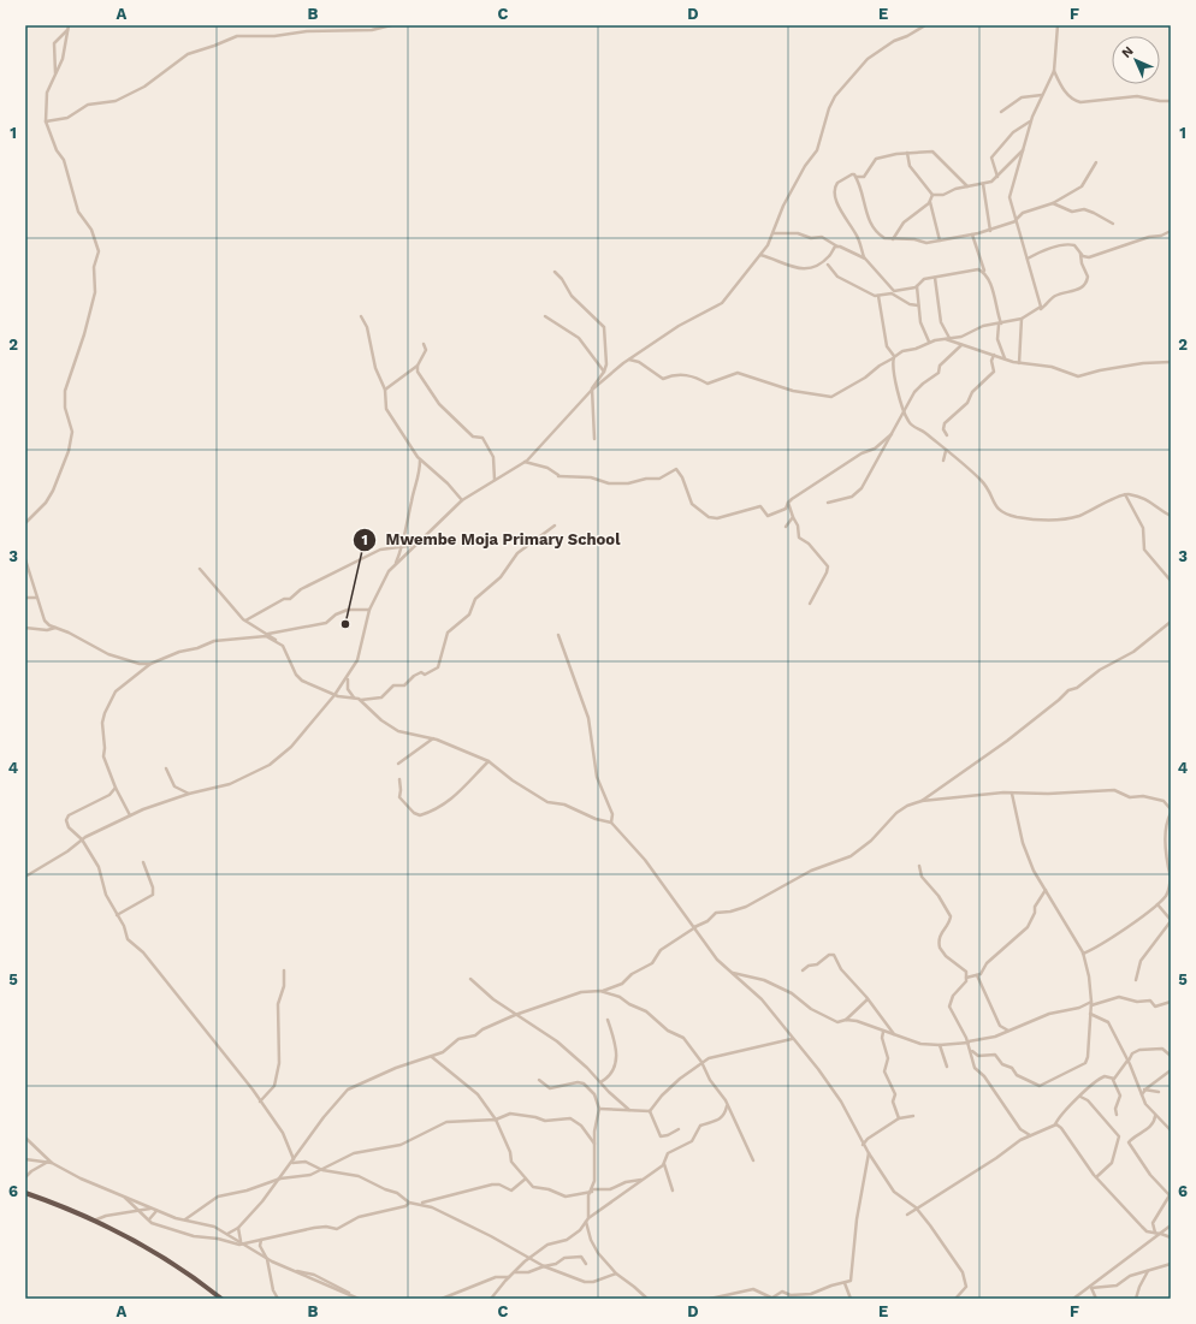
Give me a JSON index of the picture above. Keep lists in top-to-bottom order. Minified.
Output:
{"places":["Mwembe Moja Primary School"],"north":"top left","grid":{"columns":["A","B","C","D","E","F"],"rows":["1","2","3","4","5","6"]}}
